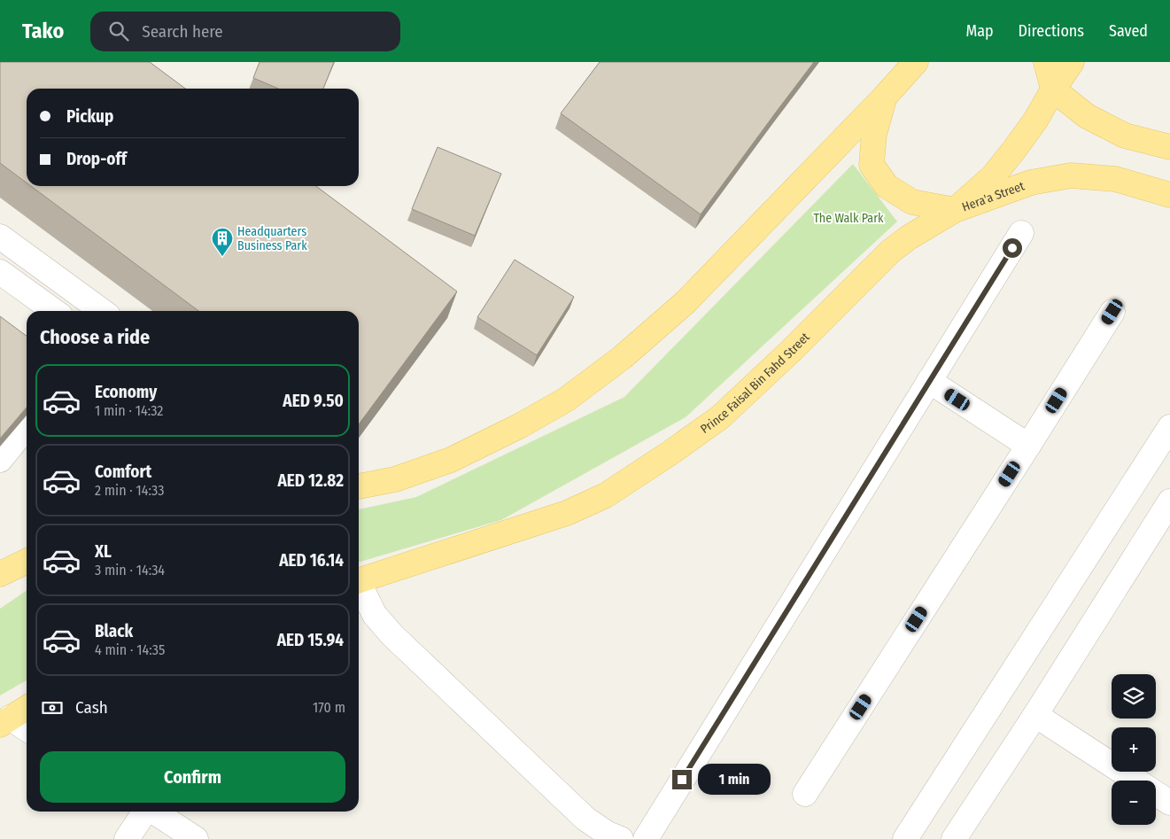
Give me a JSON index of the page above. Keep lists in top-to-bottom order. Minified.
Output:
{"streets":{"main road":["Hera'a Street","Prince Faisal Bin Fahd Street"]},"crossings":[["Hera'a Street","Prince Faisal Bin Fahd Street"]],"parks":["The Walk Park"],"places":{"building":["Headquarters Business Park"]},"page":{"header":"Tako","search":"Search here","nav":["Map","Directions","Saved"],"banner":["Pickup","Drop-off"],"heading":"Choose a ride","list":[{"name":"Economy","note":"1 min · 14:32","value":"AED 9.50"},{"name":"Comfort","note":"2 min · 14:33","value":"AED 12.82"},{"name":"XL","note":"3 min · 14:34","value":"AED 16.14"},{"name":"Black","note":"4 min · 14:35","value":"AED 15.94"}],"map_buttons":["+","−"],"pay":["Cash","170 m"],"buttons":"Confirm","bubble":"1 min"}}
